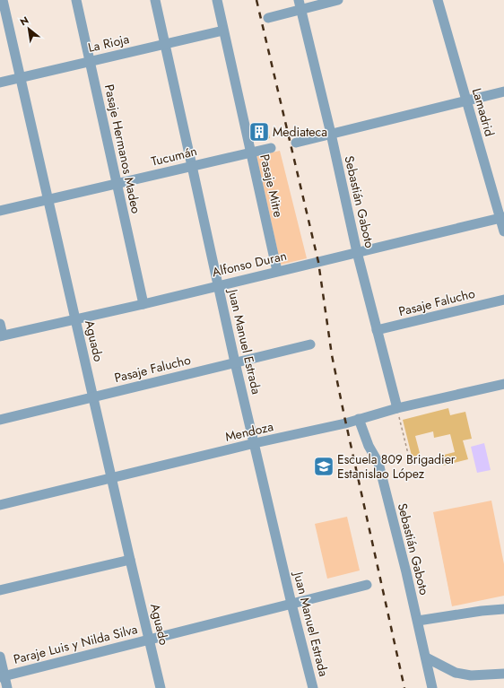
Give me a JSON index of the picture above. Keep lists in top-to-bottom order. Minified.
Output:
{"streets":{"street":["La Rioja","Lamadrid","Pasaje Hermanos Madeo","Tucumán","Pasaje Mitre","Sebastián Gaboto","Alfonso Duran","Pasaje Falucho","Aguado","Juan Manuel Estrada","Mendoza","Paraje Luis y Nilda Silva"]},"crossings":[["La Rioja","Pasaje Hermanos Madeo"],["La Rioja","Pasaje Mitre"],["La Rioja","Aguado"],["La Rioja","Juan Manuel Estrada"],["Lamadrid","Alfonso Duran"],["Pasaje Hermanos Madeo","Tucumán"],["Pasaje Hermanos Madeo","Alfonso Duran"],["Tucumán","Pasaje Mitre"],["Tucumán","Aguado"],["Tucumán","Juan Manuel Estrada"],["Pasaje Mitre","Alfonso Duran"],["Sebastián Gaboto","Alfonso Duran"],["Sebastián Gaboto","Pasaje Falucho"],["Sebastián Gaboto","Mendoza"],["Alfonso Duran","Aguado"],["Alfonso Duran","Juan Manuel Estrada"],["Pasaje Falucho","Aguado"],["Pasaje Falucho","Juan Manuel Estrada"],["Aguado","Mendoza"],["Aguado","Paraje Luis y Nilda Silva"],["Juan Manuel Estrada","Mendoza"],["Juan Manuel Estrada","Paraje Luis y Nilda Silva"]],"places":{"building":["Mediateca"],"school or university":["Escuela 809 Brigadier Estanislao López"]},"north":"top left"}
